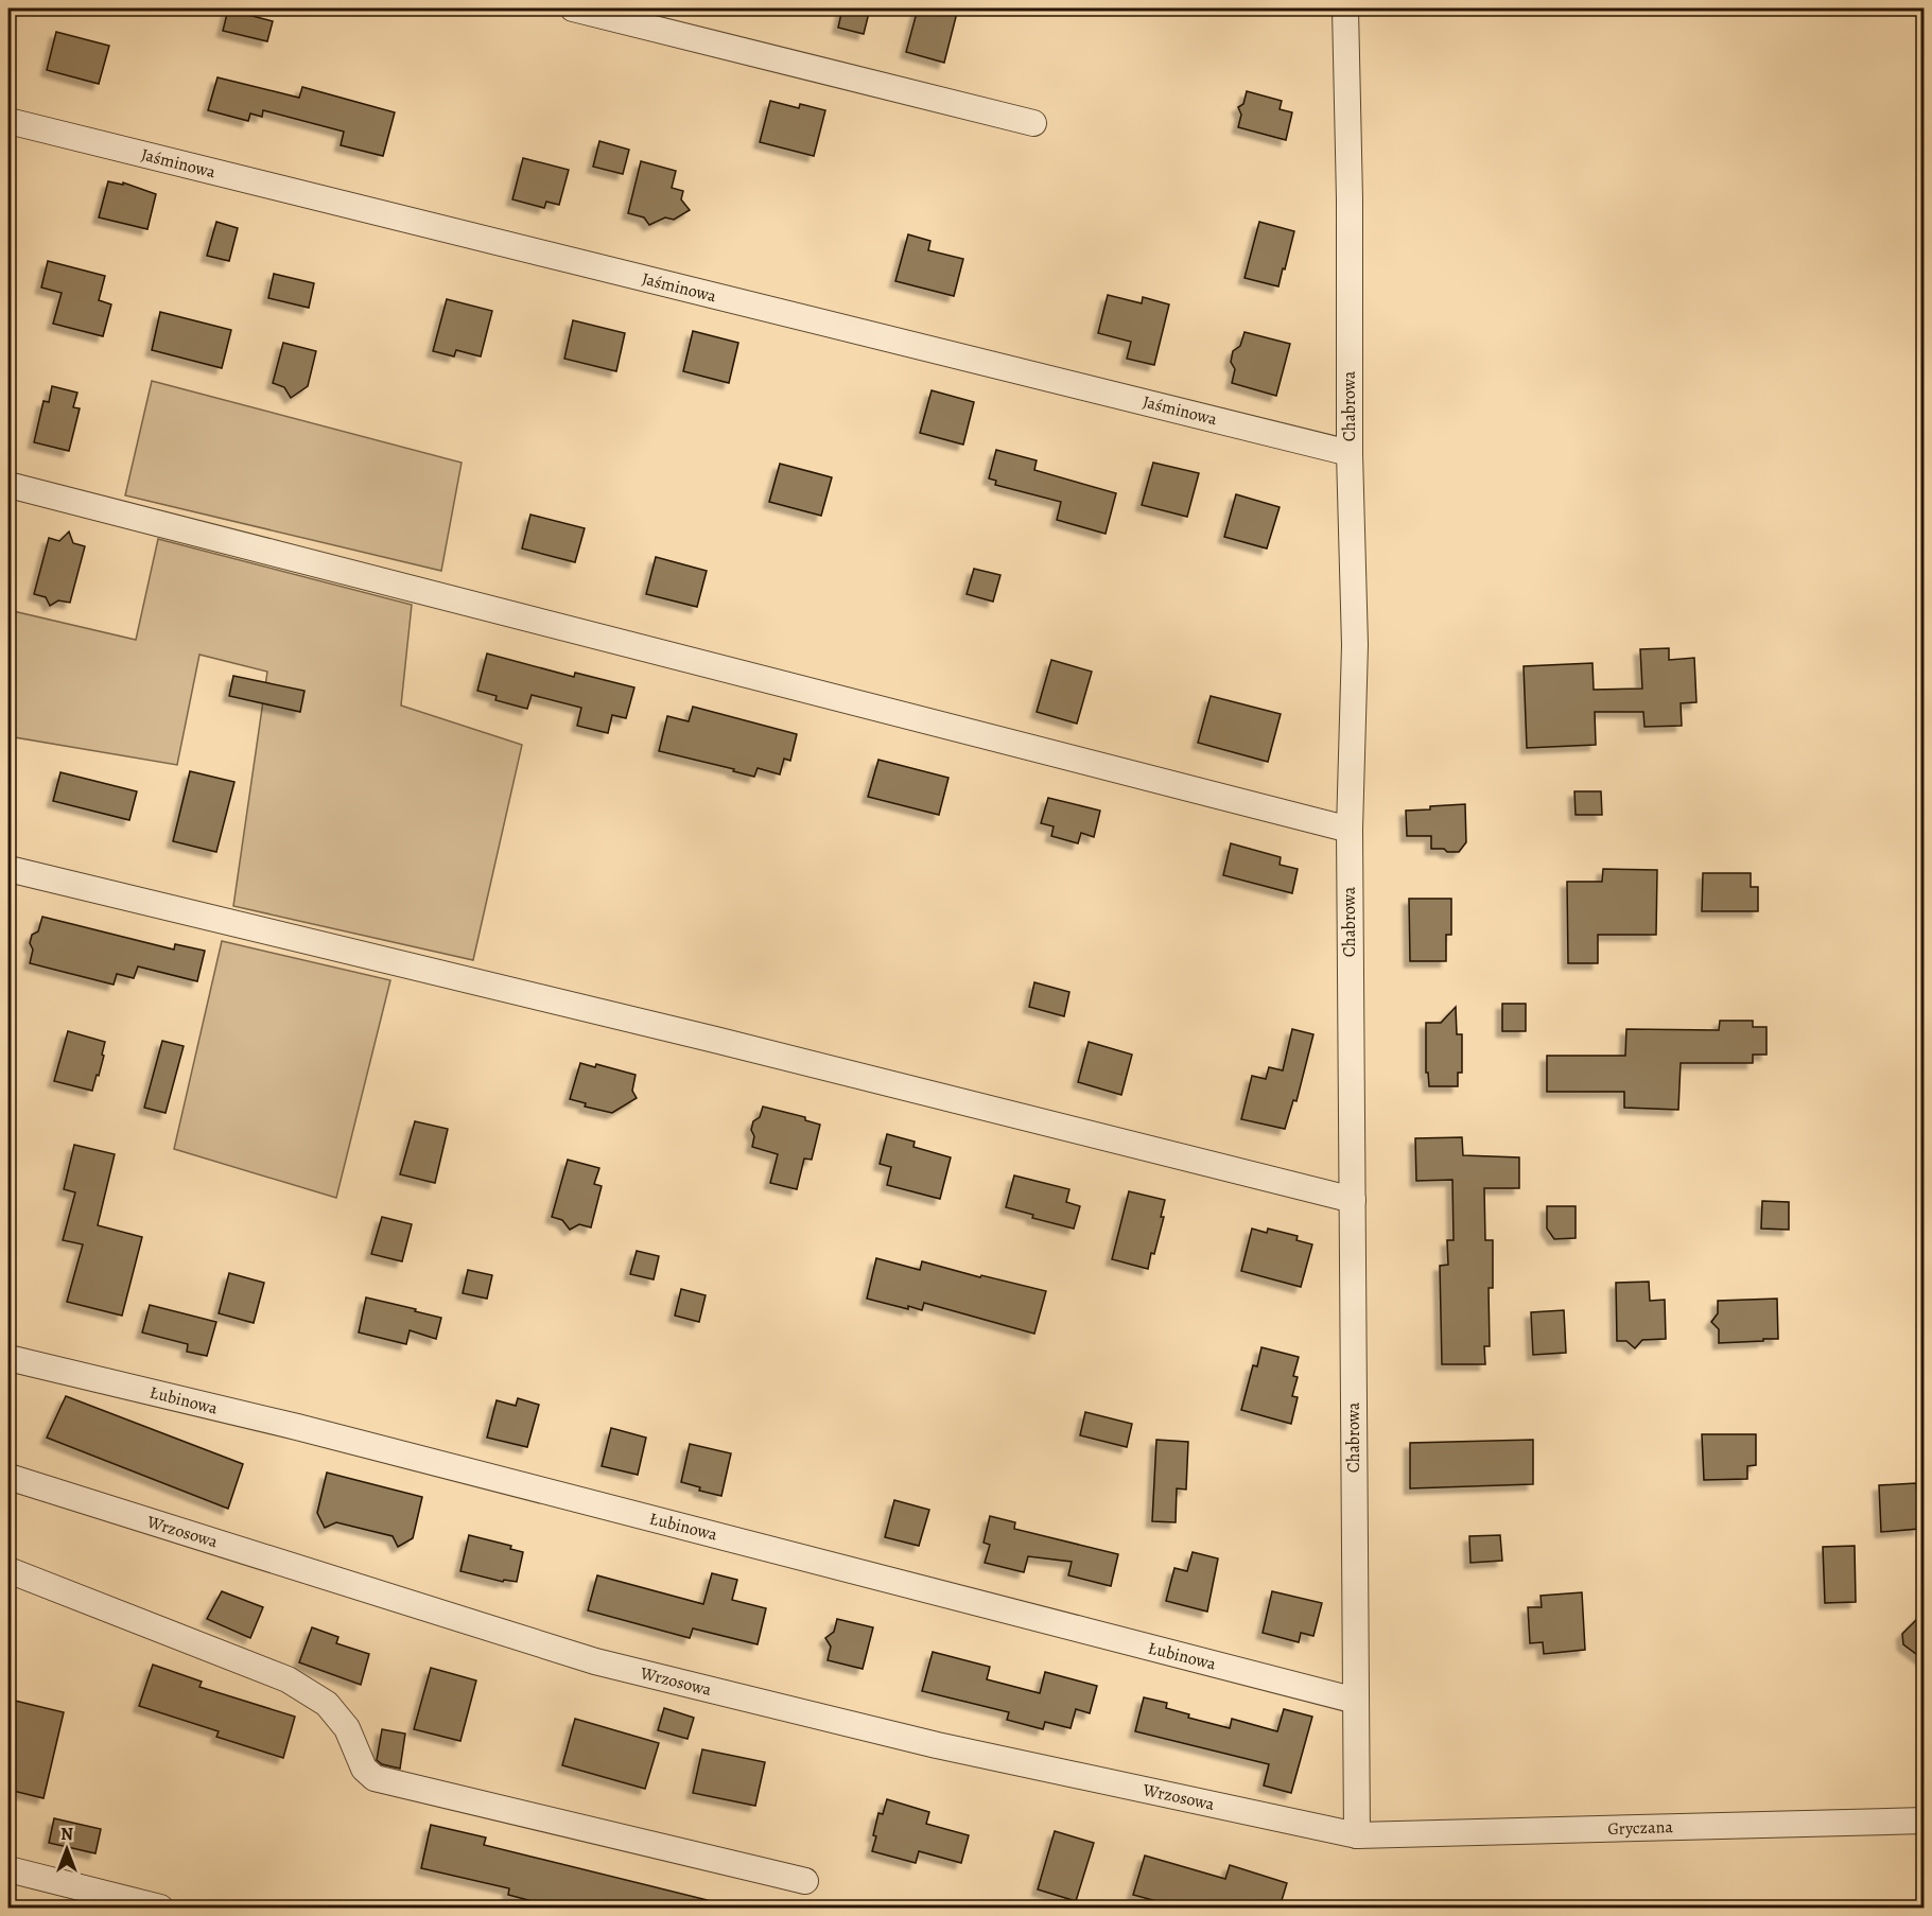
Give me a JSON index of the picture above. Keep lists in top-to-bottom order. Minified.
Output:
{"streets":{"street":["Jaśminowa","Chabrowa","Łubinowa","Wrzosowa","Gryczana"]},"crossings":[["Jaśminowa","Chabrowa"],["Chabrowa","Łubinowa"],["Chabrowa","Wrzosowa"],["Chabrowa","Gryczana"],["Wrzosowa","Gryczana"]],"north":"top"}
